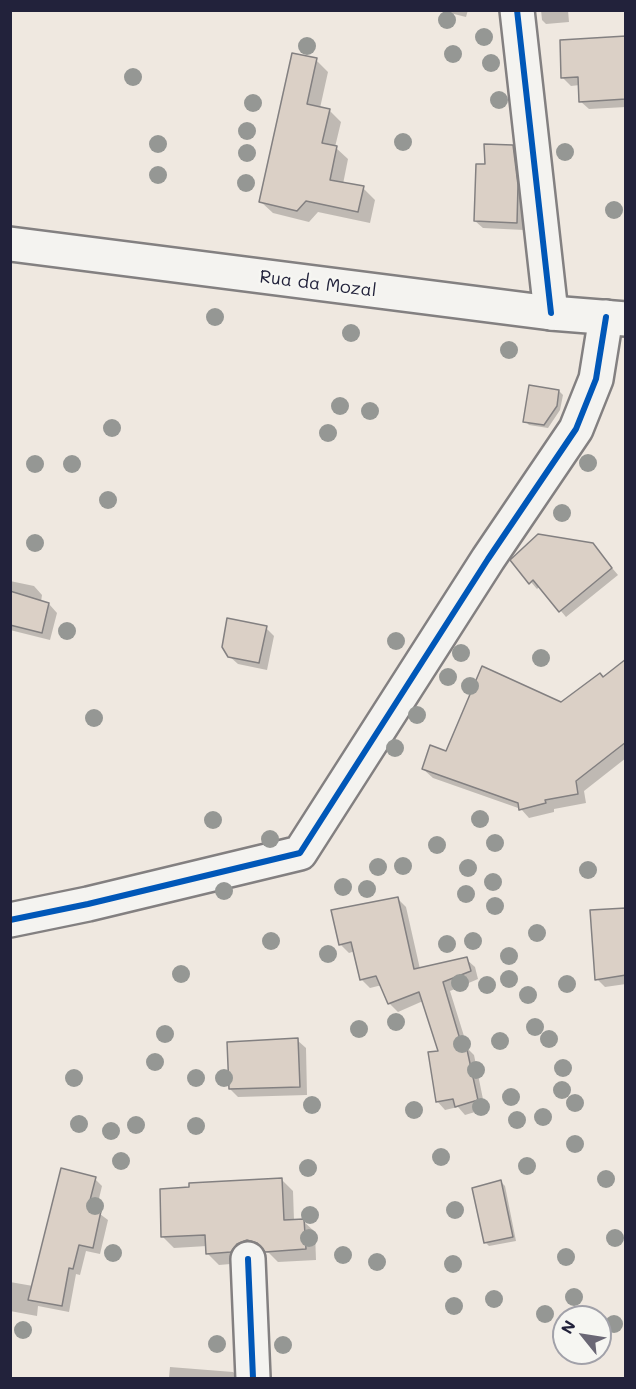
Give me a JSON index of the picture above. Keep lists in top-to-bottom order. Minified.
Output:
{"streets":{"street":["Rua da Mozal"]},"north":"top left"}
